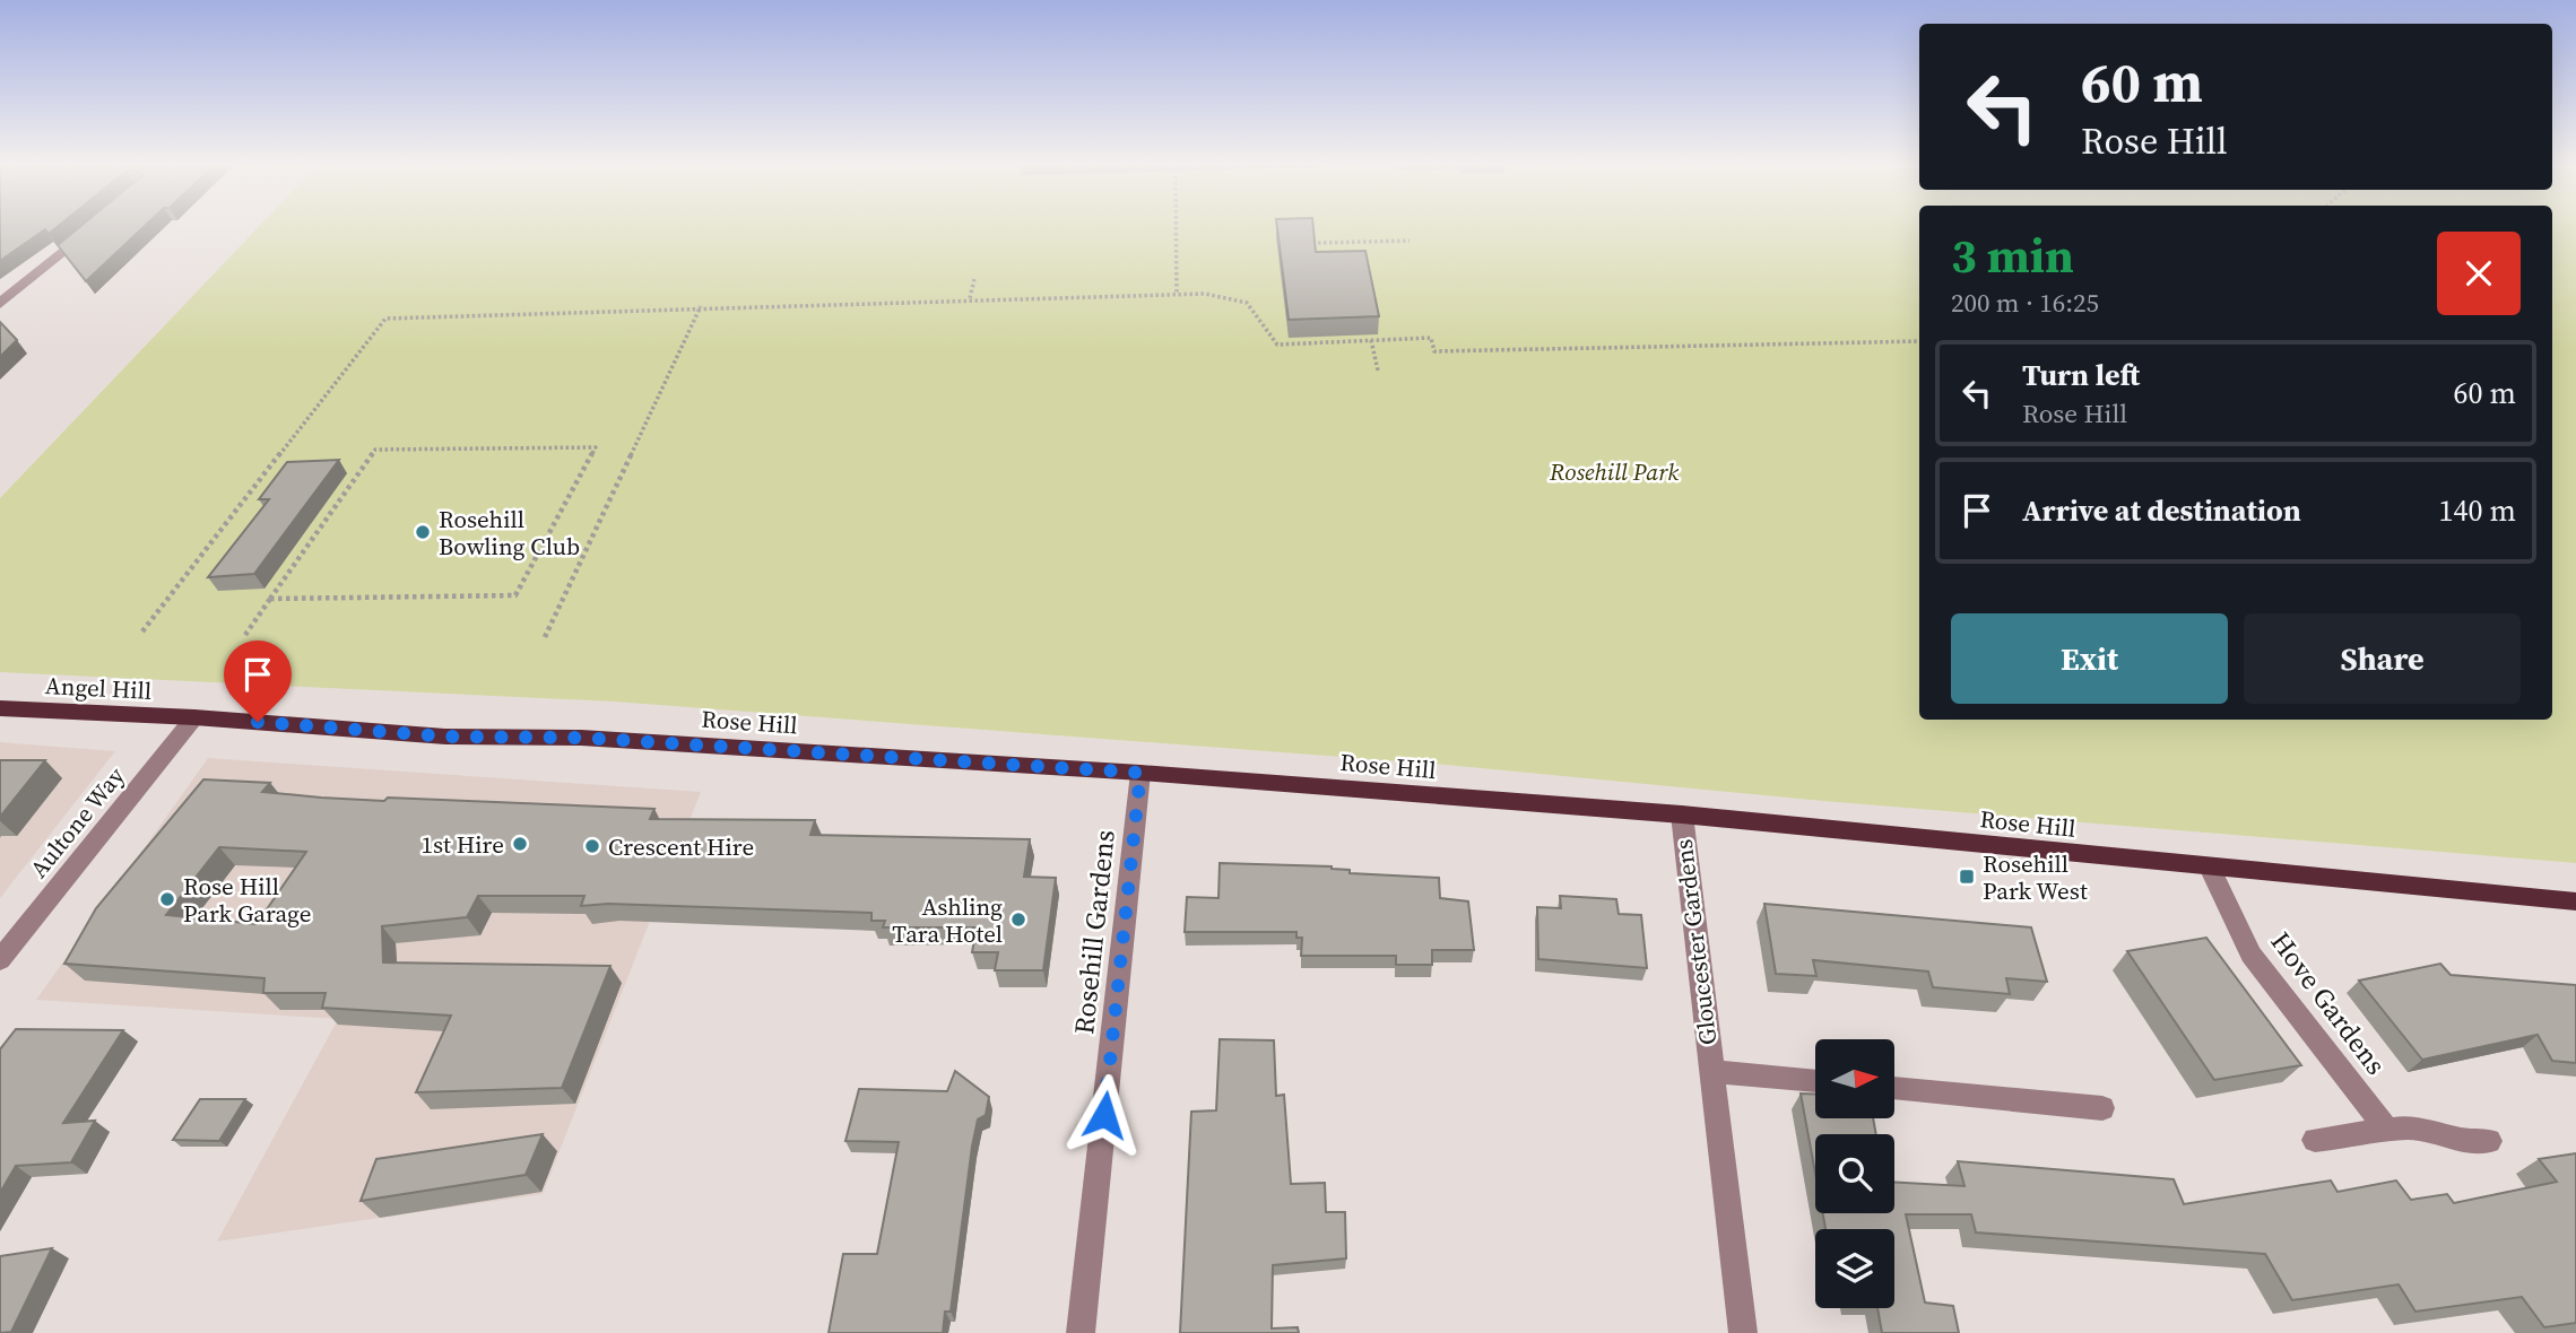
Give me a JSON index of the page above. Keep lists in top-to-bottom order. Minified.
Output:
{"streets":{"main road":["Angel Hill","Rose Hill"],"street":["Aultone Way","Rosehill Gardens","Gloucester Gardens","Hove Gardens"]},"crossings":[["Angel Hill","Rose Hill"],["Angel Hill","Aultone Way"],["Rose Hill","Aultone Way"],["Rose Hill","Rosehill Gardens"],["Rose Hill","Gloucester Gardens"],["Rose Hill","Hove Gardens"]],"parks":["Rosehill Park"],"places":{"other":["Rosehill Bowling Club","1st Hire","Crescent Hire","Rose Hill Park Garage","Ashling Tara Hotel"],"transit":["Rosehill Park West"]},"north":"right","page":{"turn":["60 m","Rose Hill"],"heading":["3 min","200 m · 16:25"],"list":[{"name":"Turn left","note":"Rose Hill","value":"60 m"},{"name":"Arrive at destination","value":"140 m"}],"buttons":["Exit","Share"]}}
